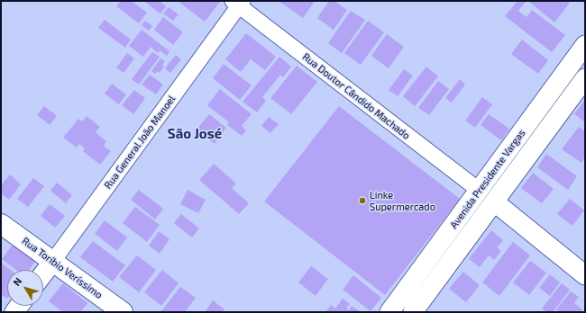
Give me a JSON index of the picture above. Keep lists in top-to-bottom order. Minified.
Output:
{"streets":{"main road":["Rua Toríbio Veríssimo"],"street":["Rua Doutor Cândido Machado","Rua General João Manoel","Avenida Presidente Vargas"]},"crossings":[["Rua Doutor Cândido Machado","Rua General João Manoel"],["Rua Doutor Cândido Machado","Avenida Presidente Vargas"],["Rua General João Manoel","Rua Toríbio Veríssimo"]],"districts":["São José"],"places":["Linke Supermercado"],"north":"top left"}
